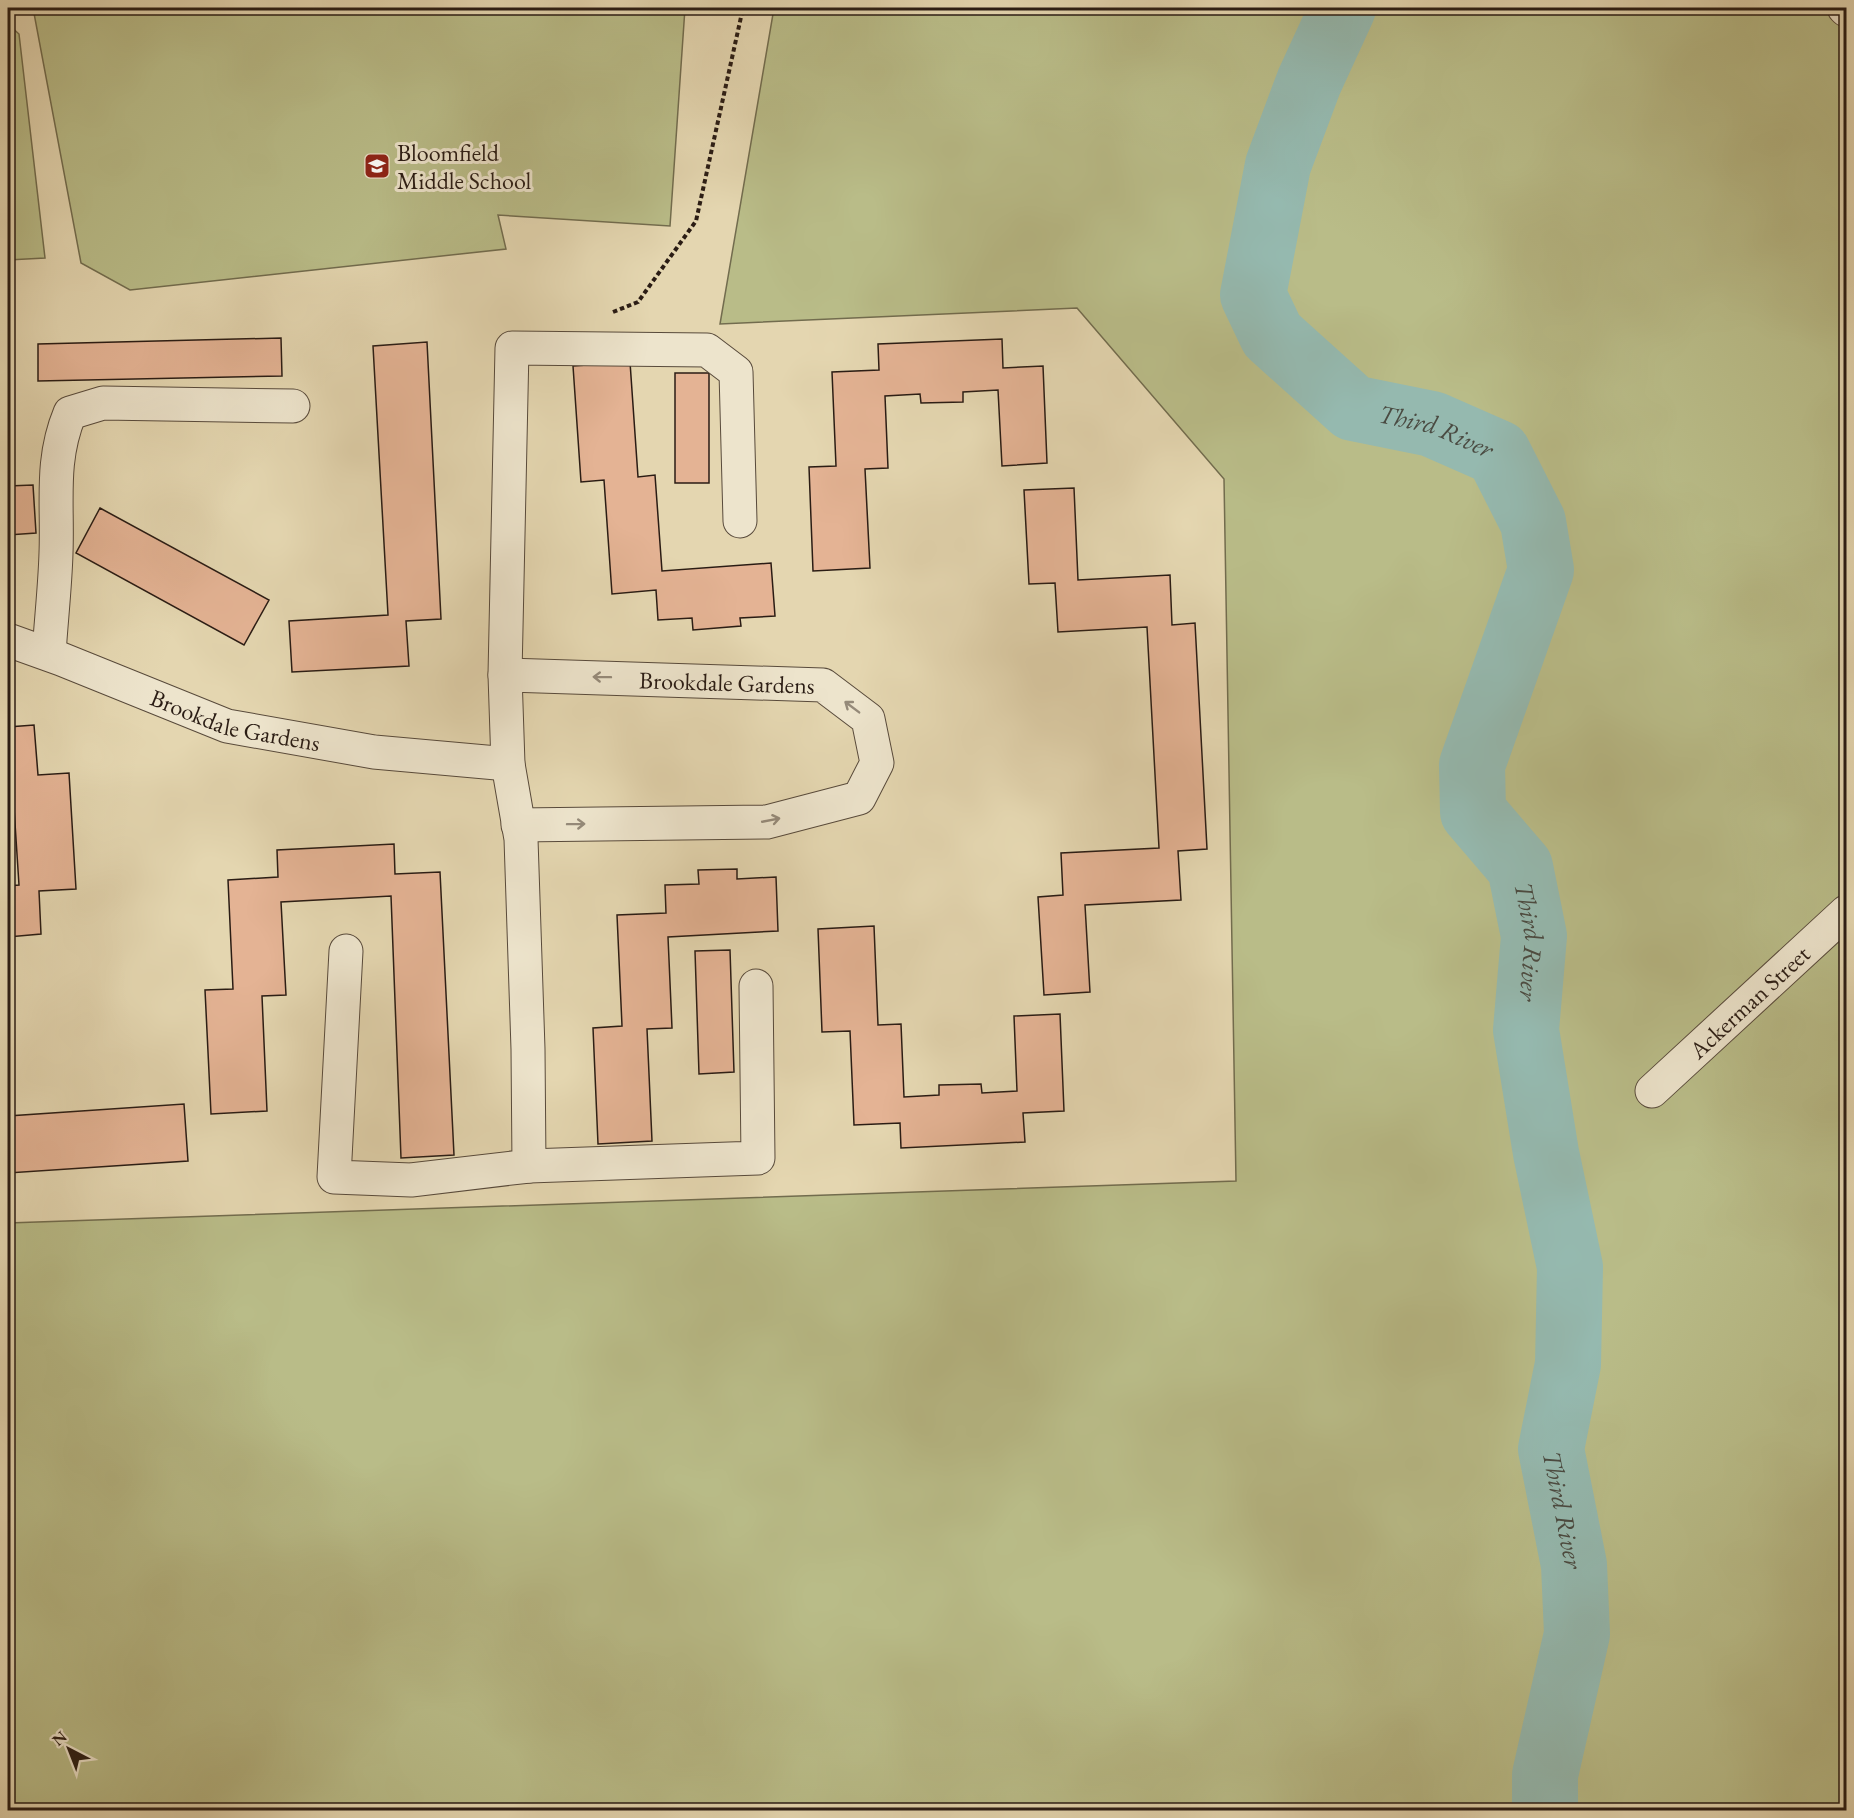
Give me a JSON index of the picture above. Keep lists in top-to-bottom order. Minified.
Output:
{"streets":{"street":["Brookdale Gardens","Ackerman Street"]},"water":["Third River"],"places":{"school or university":["Bloomfield Middle School"]},"north":"top left"}
